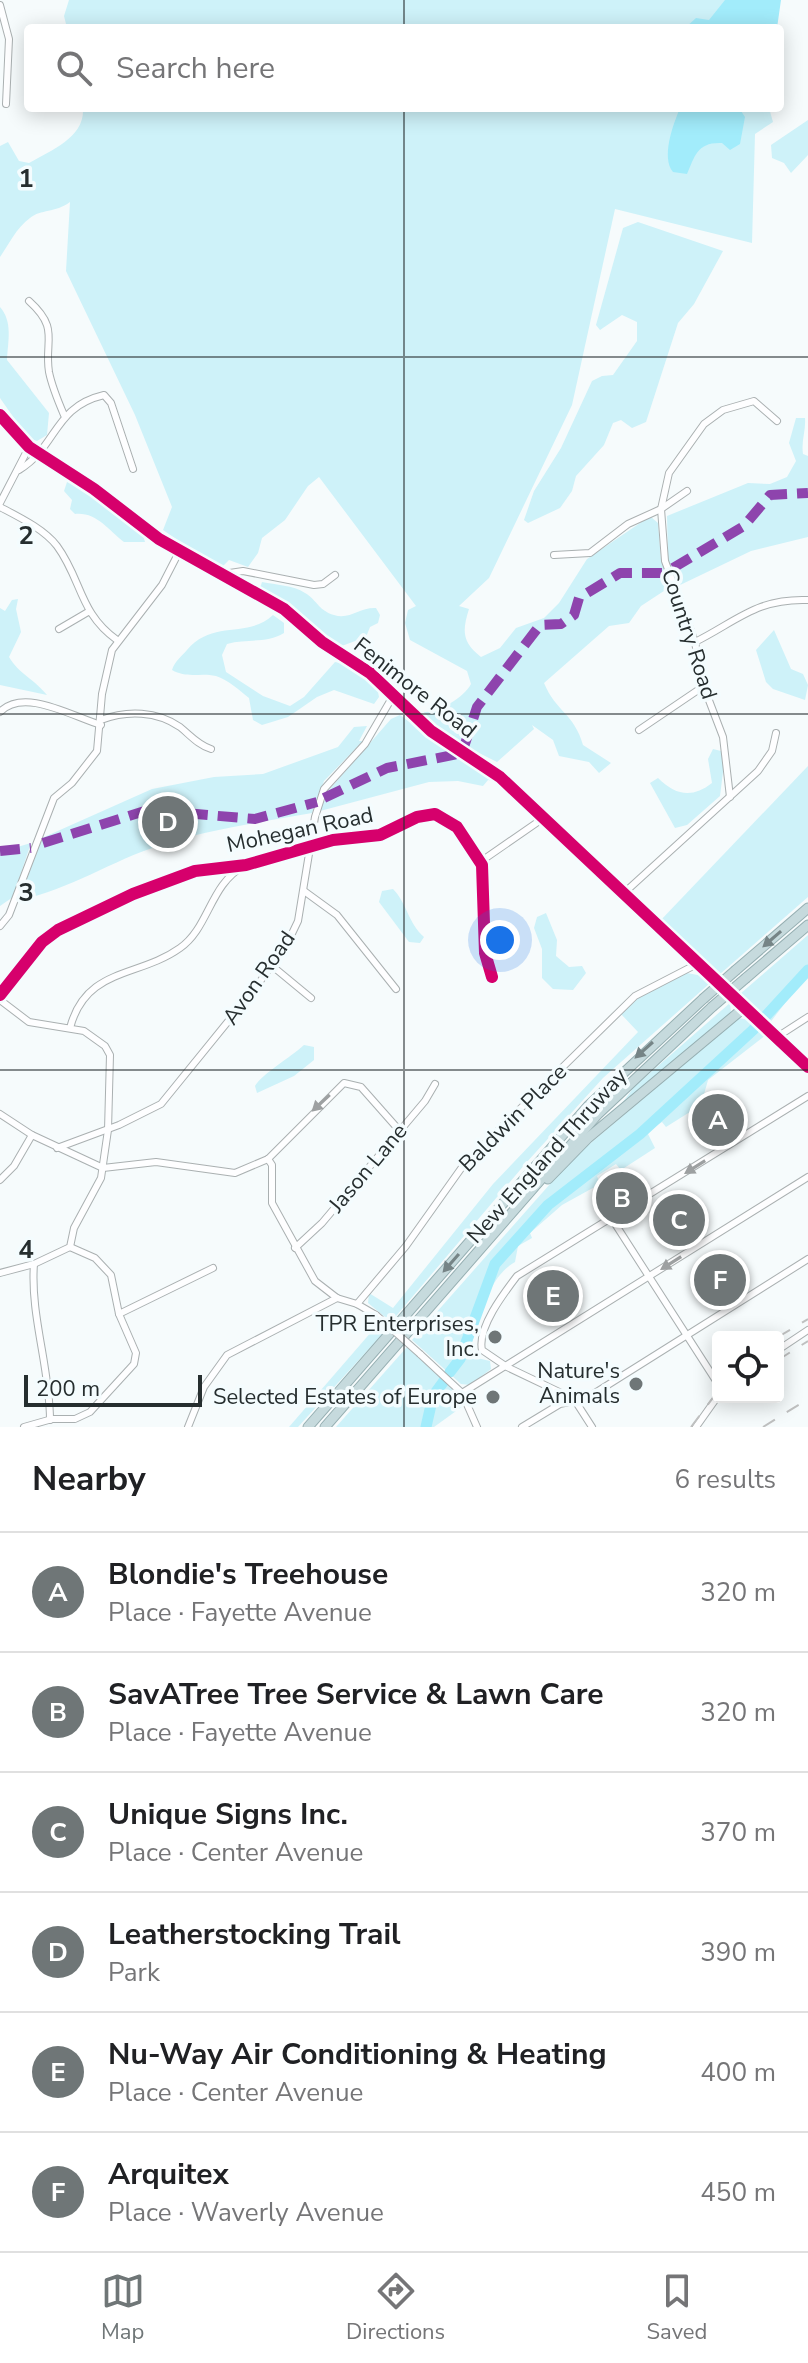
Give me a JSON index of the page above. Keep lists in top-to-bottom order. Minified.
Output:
{"streets":{"highway":["New England Thruway"],"street":["Country Road","Fenimore Road","Mohegan Road","Avon Road","Baldwin Place","Jason Lane"]},"crossings":[["Fenimore Road","Avon Road"],["Fenimore Road","Baldwin Place"],["Mohegan Road","Avon Road"]],"places":["TPR Enterprises, Inc.","Nature's Animals","Selected Estates of Europe"],"scale_bar":"200 m","page":{"search":"Search here","pins":["D","A","B","C","F","E"],"scale":"200 m","heading":["Nearby","6 results"],"list":[{"mark":"A","name":"Blondie's Treehouse","note":"Place · Fayette Avenue","value":"320 m"},{"mark":"B","name":"SavATree Tree Service & Lawn Care","note":"Place · Fayette Avenue","value":"320 m"},{"mark":"C","name":"Unique Signs Inc.","note":"Place · Center Avenue","value":"370 m"},{"mark":"D","name":"Leatherstocking Trail","note":"Park","value":"390 m"},{"mark":"E","name":"Nu-Way Air Conditioning & Heating","note":"Place · Center Avenue","value":"400 m"},{"mark":"F","name":"Arquitex","note":"Place · Waverly Avenue","value":"450 m"}],"nav":["Map","Directions","Saved"]},"grid":{"rows":["1","2","3","4"]}}
